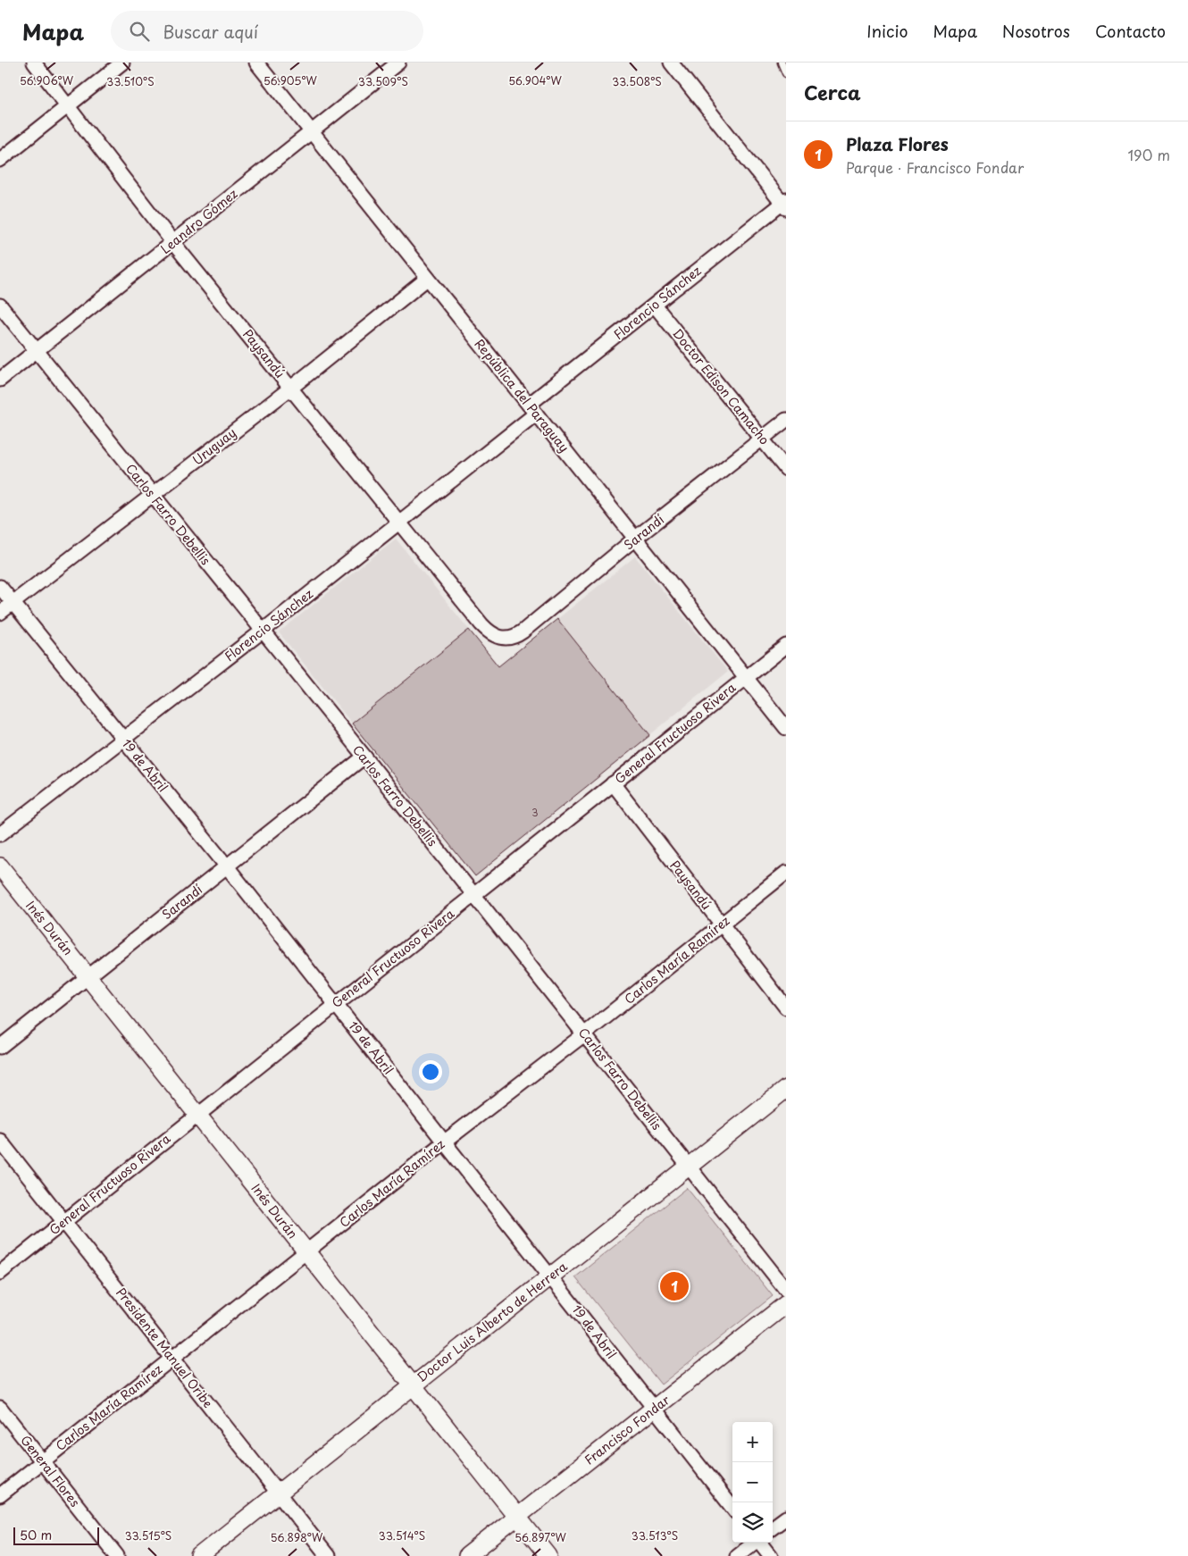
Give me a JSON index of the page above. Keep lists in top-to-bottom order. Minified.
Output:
{"streets":{"street":["Leandro Gómez","Florencio Sánchez","Paysandú","Doctor Edison Camacho","República del Paraguay","Uruguay","Carlos Farro Debellis","Sarandí","General Fructuoso Rivera","19 de Abril","Inés Durán","Carlos María Ramírez","Doctor Luis Alberto de Herrera","Presidente Manuel Oribe","Francisco Fondar","General Flores"]},"crossings":[["Leandro Gómez","Paysandú"],["Leandro Gómez","República del Paraguay"],["Leandro Gómez","Carlos Farro Debellis"],["Florencio Sánchez","Paysandú"],["Florencio Sánchez","Doctor Edison Camacho"],["Florencio Sánchez","República del Paraguay"],["Florencio Sánchez","Carlos Farro Debellis"],["Florencio Sánchez","19 de Abril"],["Paysandú","Uruguay"],["Paysandú","Sarandí"],["Paysandú","General Fructuoso Rivera"],["Paysandú","Carlos María Ramírez"],["Doctor Edison Camacho","Sarandí"],["República del Paraguay","Uruguay"],["República del Paraguay","Sarandí"],["República del Paraguay","General Fructuoso Rivera"],["Uruguay","Carlos Farro Debellis"],["Uruguay","19 de Abril"],["Carlos Farro Debellis","Sarandí"],["Carlos Farro Debellis","General Fructuoso Rivera"],["Carlos Farro Debellis","Carlos María Ramírez"],["Carlos Farro Debellis","Doctor Luis Alberto de Herrera"],["Sarandí","19 de Abril"],["Sarandí","Inés Durán"],["General Fructuoso Rivera","19 de Abril"],["General Fructuoso Rivera","Inés Durán"],["General Fructuoso Rivera","Presidente Manuel Oribe"],["19 de Abril","Carlos María Ramírez"],["19 de Abril","Doctor Luis Alberto de Herrera"],["19 de Abril","Francisco Fondar"],["Inés Durán","Carlos María Ramírez"],["Inés Durán","Doctor Luis Alberto de Herrera"],["Inés Durán","Francisco Fondar"],["Carlos María Ramírez","Presidente Manuel Oribe"],["Carlos María Ramírez","General Flores"],["Doctor Luis Alberto de Herrera","Presidente Manuel Oribe"]],"house_numbers":["3"],"scale_bar":"50 m","page":{"header":"Mapa","search":"Buscar aquí","nav":["Inicio","Mapa","Nosotros","Contacto"],"heading":"Cerca","list":[{"mark":"1","name":"Plaza Flores","note":"Parque · Francisco Fondar","value":"190 m"}],"pins":"1","map_buttons":["+","−"],"scale":"50 m"},"coordinates":["56.906°W","56.905°W","56.904°W","33.509°S","33.508°S","33.510°S","33.515°S","33.514°S","33.513°S","56.898°W","56.897°W"]}
